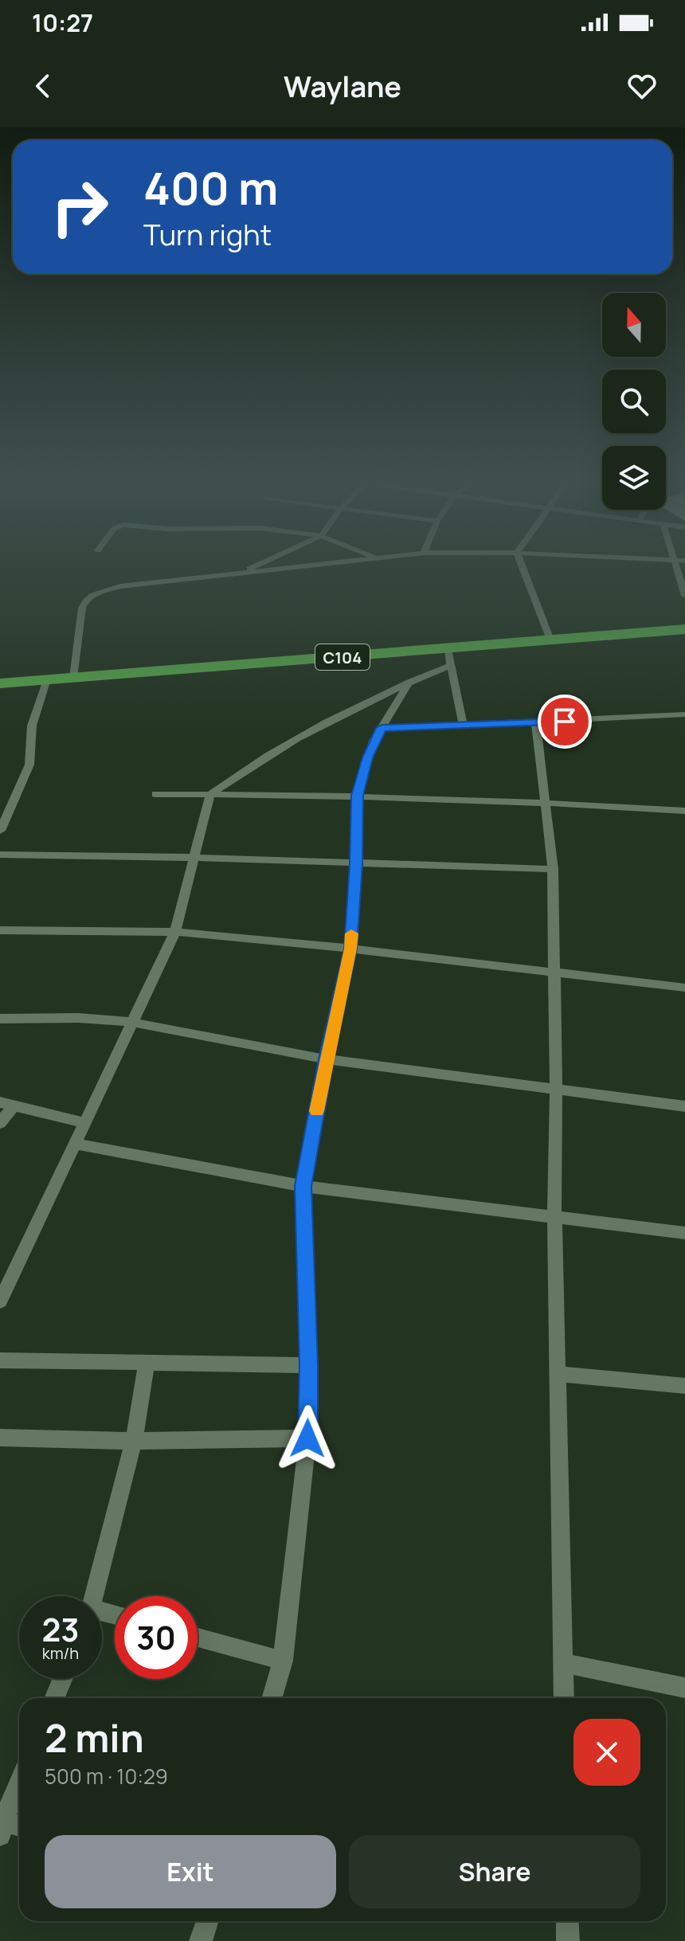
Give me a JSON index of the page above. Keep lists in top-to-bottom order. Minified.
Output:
{"streets":{"highway":["C104"]},"north":"top","page":{"status":"10:27","header":"Waylane","turn":["400 m","Turn right"],"speed":"23 km/h","limit":"30","heading":["2 min","500 m · 10:29"],"buttons":["Exit","Share"]}}
